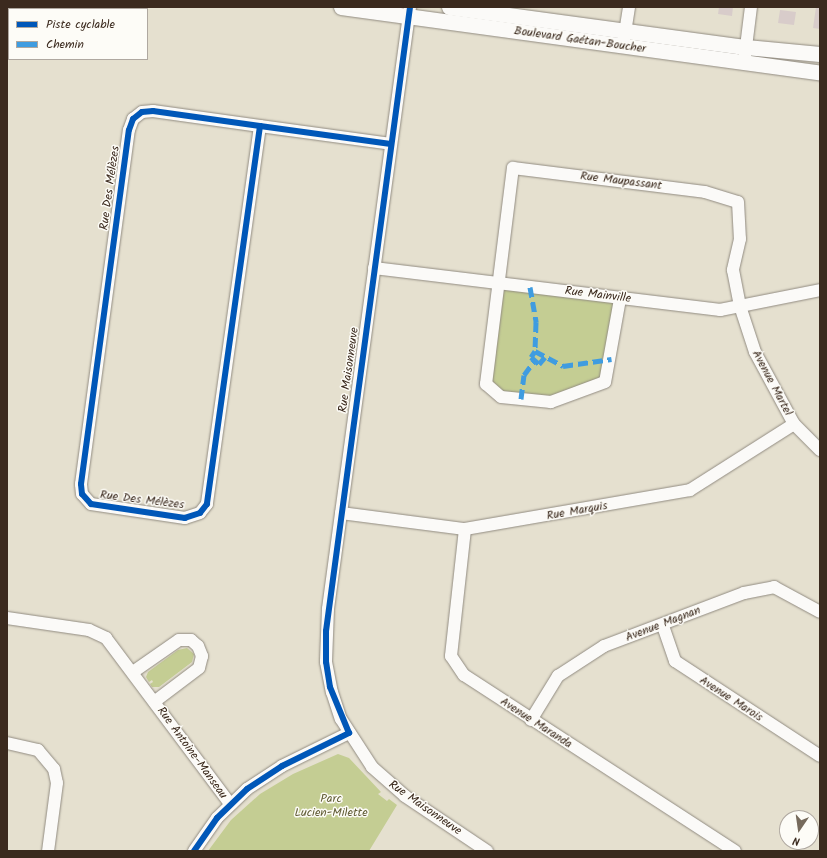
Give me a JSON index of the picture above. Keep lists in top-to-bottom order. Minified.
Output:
{"streets":{"street":["Boulevard Gaétan-Boucher","Rue Maupassant","Rue Des Mélèzes","Rue Mainville","Rue Maisonneuve","Avenue Martel","Rue Marquis","Avenue Magnan","Avenue Marois","Avenue Maranda","Rue Antoine-Manseau"]},"crossings":[["Boulevard Gaétan-Boucher","Rue Maisonneuve"],["Rue Maupassant","Rue Mainville"],["Rue Maupassant","Avenue Martel"],["Rue Des Mélèzes","Rue Maisonneuve"],["Rue Mainville","Rue Maisonneuve"],["Rue Mainville","Avenue Martel"],["Rue Maisonneuve","Rue Marquis"],["Avenue Martel","Rue Marquis"],["Rue Marquis","Avenue Maranda"],["Avenue Magnan","Avenue Marois"],["Avenue Magnan","Avenue Maranda"]],"parks":["Parc Lucien-Milette"],"legend":["Piste cyclable","Chemin"],"north":"bottom"}
